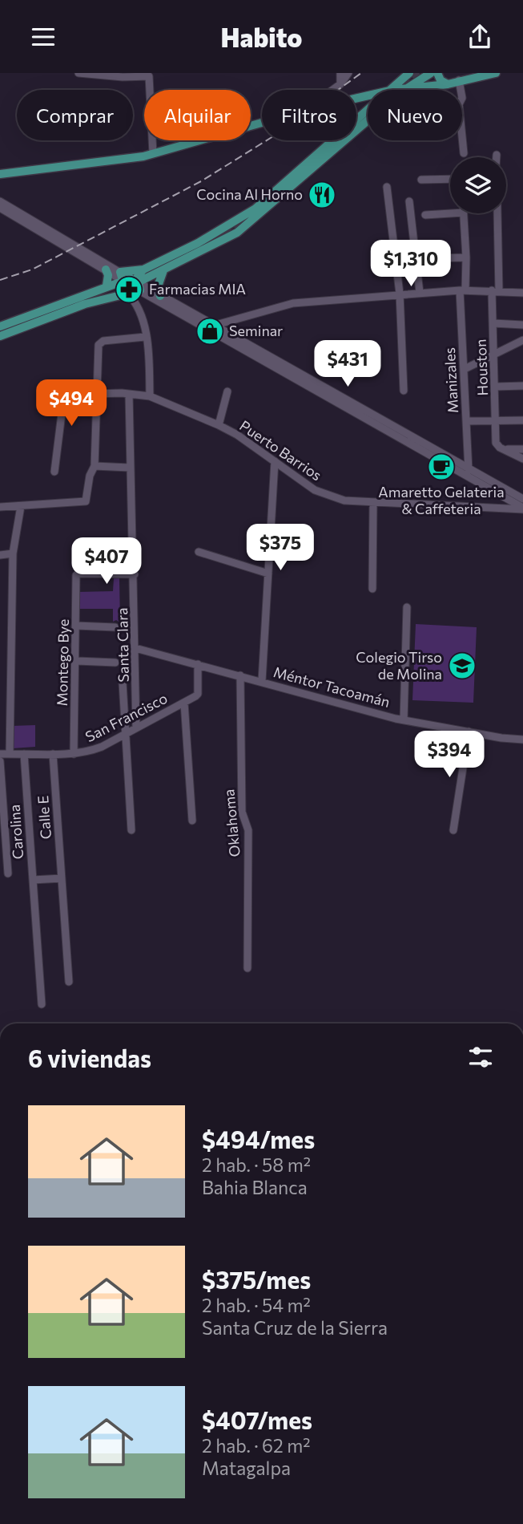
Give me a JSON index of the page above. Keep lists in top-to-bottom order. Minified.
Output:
{"streets":{"street":["Houston","Manizales","Puerto Barrios","Santa Clara","Montego Bye","Méntor Tacoamán","San Francisco","Calle E","Oklahoma","Carolina"]},"crossings":[["Puerto Barrios","Santa Clara"],["Santa Clara","Montego Bye"],["Santa Clara","Méntor Tacoamán"],["Santa Clara","San Francisco"],["Montego Bye","San Francisco"],["Méntor Tacoamán","San Francisco"],["Méntor Tacoamán","Oklahoma"],["San Francisco","Calle E"],["San Francisco","Carolina"]],"places":{"restaurant":["Cocina Al Horno"],"pharmacy":["Farmacias MIA"],"shop":["Seminar"],"cafe":["Amaretto Gelateria & Caffeteria"],"school or university":["Colegio Tirso de Molina"]},"page":{"header":"Habito","chip":["Comprar","Alquilar","Filtros","Nuevo"],"price":["$1,310","$431","$494","$375","$407","$394"],"heading":"6 viviendas","list":[{"name":"$494/mes","note":"2 hab. · 58 m² · Bahia Blanca"},{"name":"$375/mes","note":"2 hab. · 54 m² · Santa Cruz de la Sierra"},{"name":"$407/mes","note":"2 hab. · 62 m² · Matagalpa"}]}}
